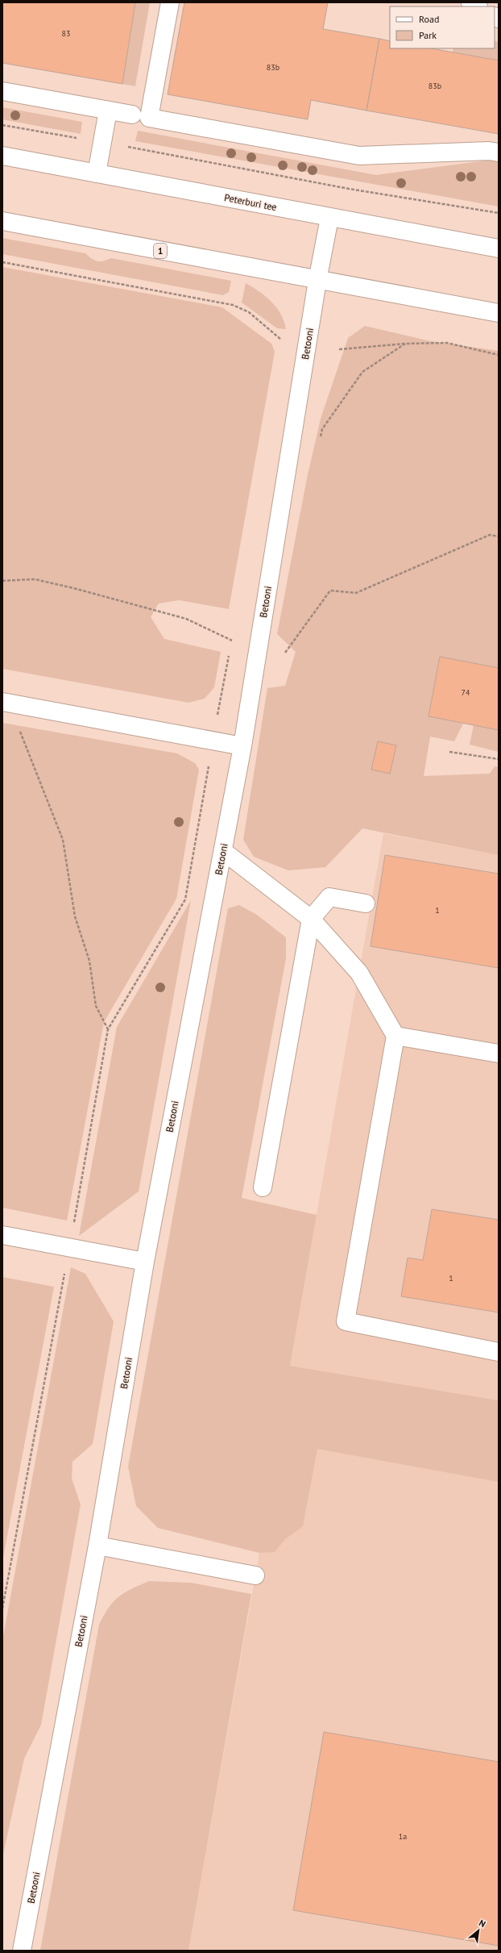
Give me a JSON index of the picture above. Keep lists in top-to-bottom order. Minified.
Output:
{"streets":{"main road":["Peterburi tee","1","Betooni"]},"crossings":[["Peterburi tee","Betooni"],["1","Betooni"]],"house_numbers":["83","83b","83b","74","1","1","1a"],"legend":["Road","Park"],"north":"top right"}
